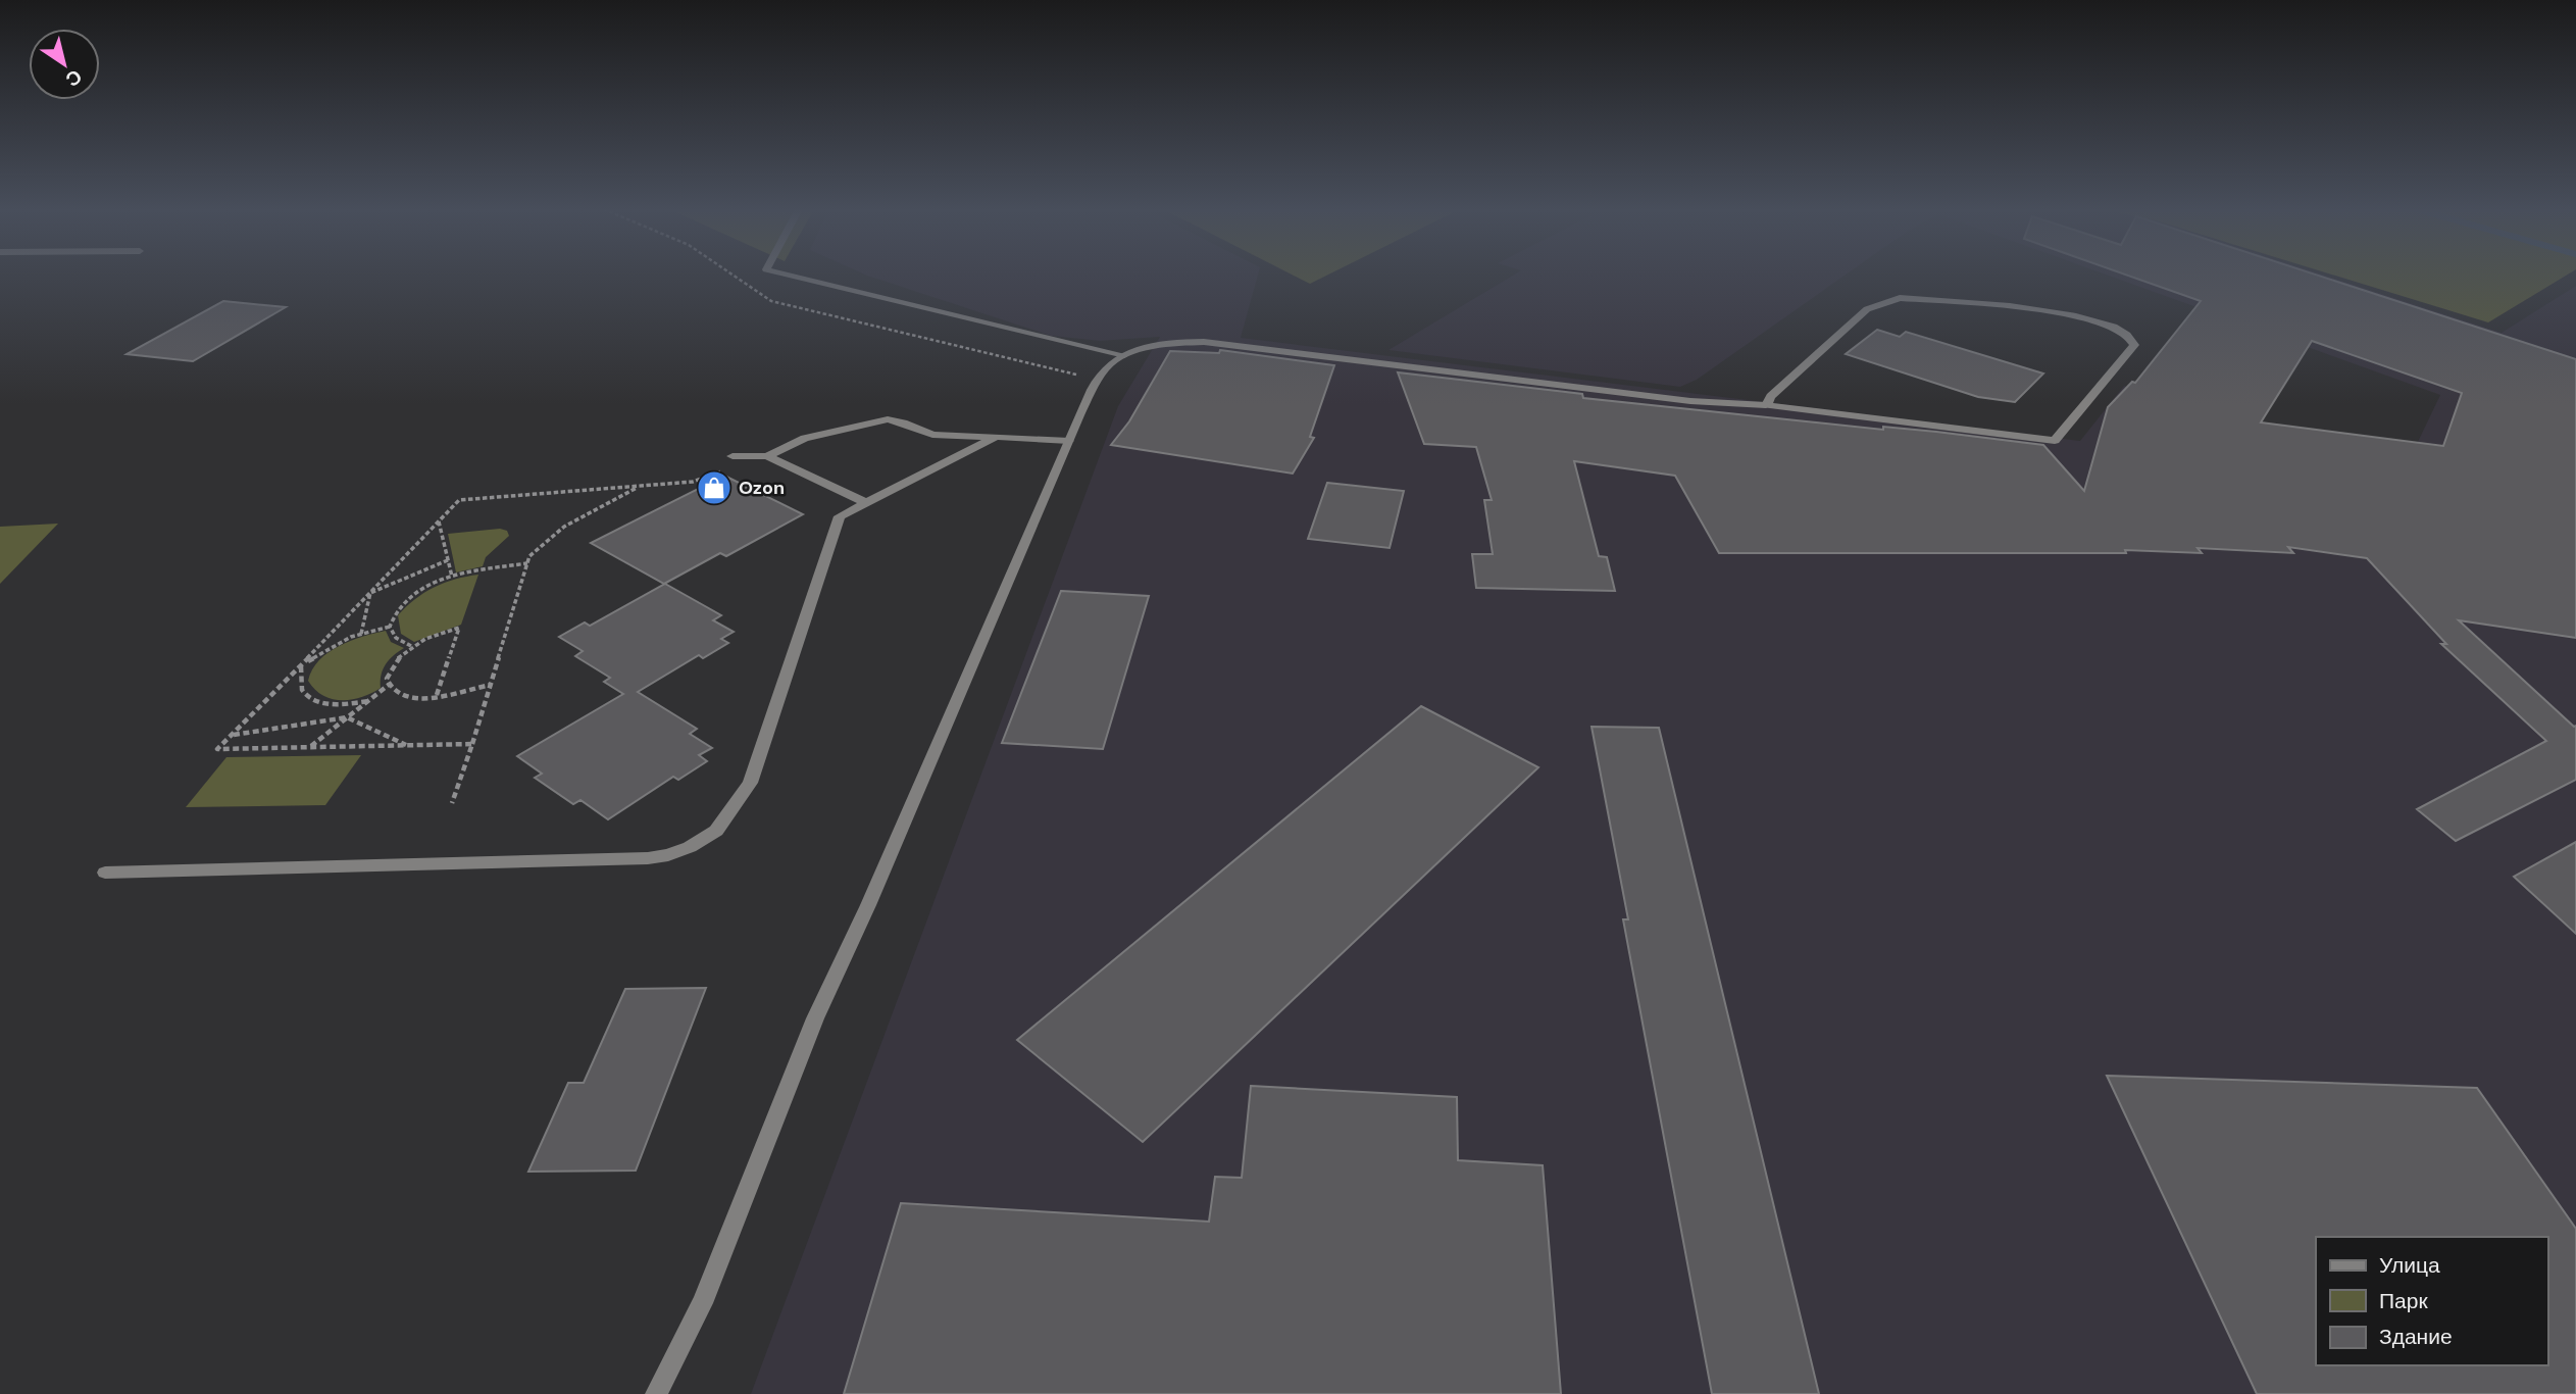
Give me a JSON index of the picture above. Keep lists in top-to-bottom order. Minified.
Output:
{"places":{"shop":["Ozon"]},"legend":["Улица","Парк","Здание"],"north":"bottom right"}
